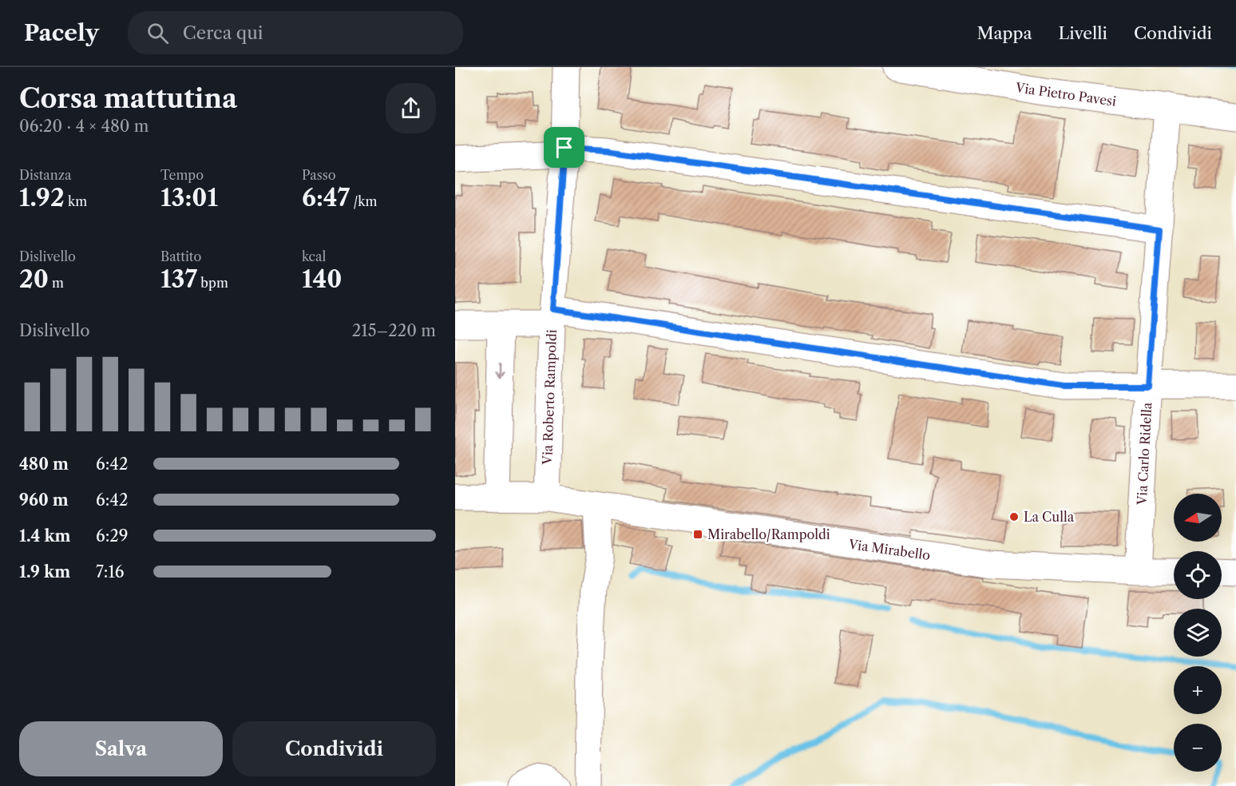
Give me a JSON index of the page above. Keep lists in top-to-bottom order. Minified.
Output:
{"streets":{"street":["Via Pietro Pavesi","Via Roberto Rampoldi","Via Carlo Ridella","Via Mirabello"]},"crossings":[["Via Pietro Pavesi","Via Carlo Ridella"],["Via Roberto Rampoldi","Via Mirabello"],["Via Carlo Ridella","Via Mirabello"]],"places":{"other":["La Culla"],"transit":["Mirabello/Rampoldi"]},"north":"left","page":{"header":"Pacely","search":"Cerca qui","nav":["Mappa","Livelli","Condividi"],"heading":["Corsa mattutina","06:20 · 4 × 480 m"],"stats":[["Distanza","1.92 km"],["Tempo","13:01"],["Passo","6:47 /km"],["Dislivello","20 m"],["Battito","137 bpm"],["kcal","140"]],"chart":["Dislivello","215–220 m"],"list":[{"name":"480 m","note":"6:42"},{"name":"960 m","note":"6:42"},{"name":"1.4 km","note":"6:29"},{"name":"1.9 km","note":"7:16"}],"map_buttons":["+","−"],"buttons":["Salva","Condividi"]}}
